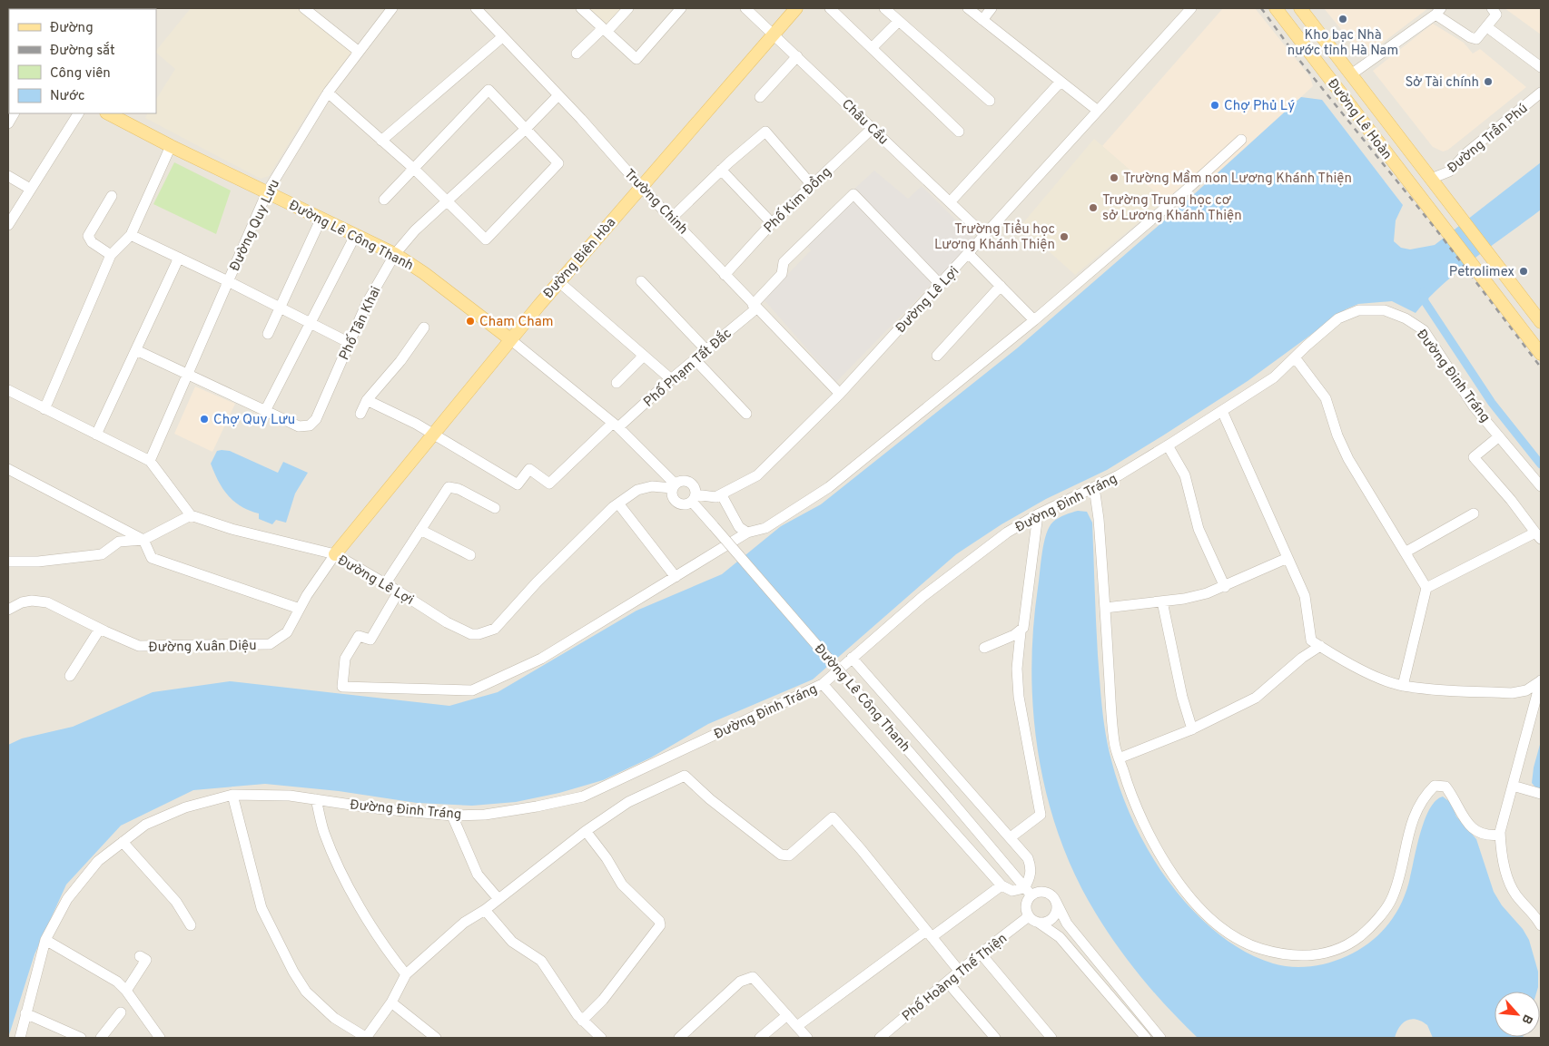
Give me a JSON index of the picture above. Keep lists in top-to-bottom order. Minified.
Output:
{"streets":{"main road":["Đường Lê Hoàn","Đường Lê Công Thanh","Đường Biên Hòa"],"street":["Châu Cầu","Đường Trần Phú","Phố Kim Đồng","Trường Chinh","Đường Quy Lưu","Đường Lê Lợi","Phố Tân Khai","Phố Phạm Tất Đắc","Đường Đinh Tráng","Đường Xuân Diệu","Phố Hoàng Thế Thiện"]},"crossings":[["Đường Lê Hoàn","Đường Trần Phú"],["Châu Cầu","Phố Kim Đồng"],["Châu Cầu","Đường Biên Hòa"],["Châu Cầu","Đường Lê Lợi"],["Phố Kim Đồng","Trường Chinh"],["Trường Chinh","Đường Biên Hòa"],["Trường Chinh","Đường Lê Lợi"],["Trường Chinh","Phố Tân Khai"],["Trường Chinh","Phố Phạm Tất Đắc"],["Đường Quy Lưu","Đường Lê Công Thanh"],["Đường Quy Lưu","Phố Tân Khai"],["Đường Lê Công Thanh","Đường Biên Hòa"],["Đường Lê Công Thanh","Đường Lê Lợi"],["Đường Lê Công Thanh","Phố Tân Khai"],["Đường Lê Công Thanh","Phố Phạm Tất Đắc"],["Đường Lê Công Thanh","Phố Hoàng Thế Thiện"],["Đường Biên Hòa","Đường Lê Lợi"],["Đường Biên Hòa","Phố Phạm Tất Đắc"],["Đường Biên Hòa","Đường Xuân Diệu"],["Đường Lê Lợi","Phố Phạm Tất Đắc"],["Đường Lê Lợi","Đường Xuân Diệu"]],"places":["Kho bạc Nhà nước tỉnh Hà Nam","Sở Tài chính","Chợ Phủ Lý","Trường Mầm non Lương Khánh Thiện","Trường Trung học cơ sở Lương Khánh Thiện","Trường Tiểu học Lương Khánh Thiện","Petrolimex","Cham Cham","Chợ Quy Lưu"],"legend":["Đường","Đường sắt","Công viên","Nước"],"north":"bottom right"}
